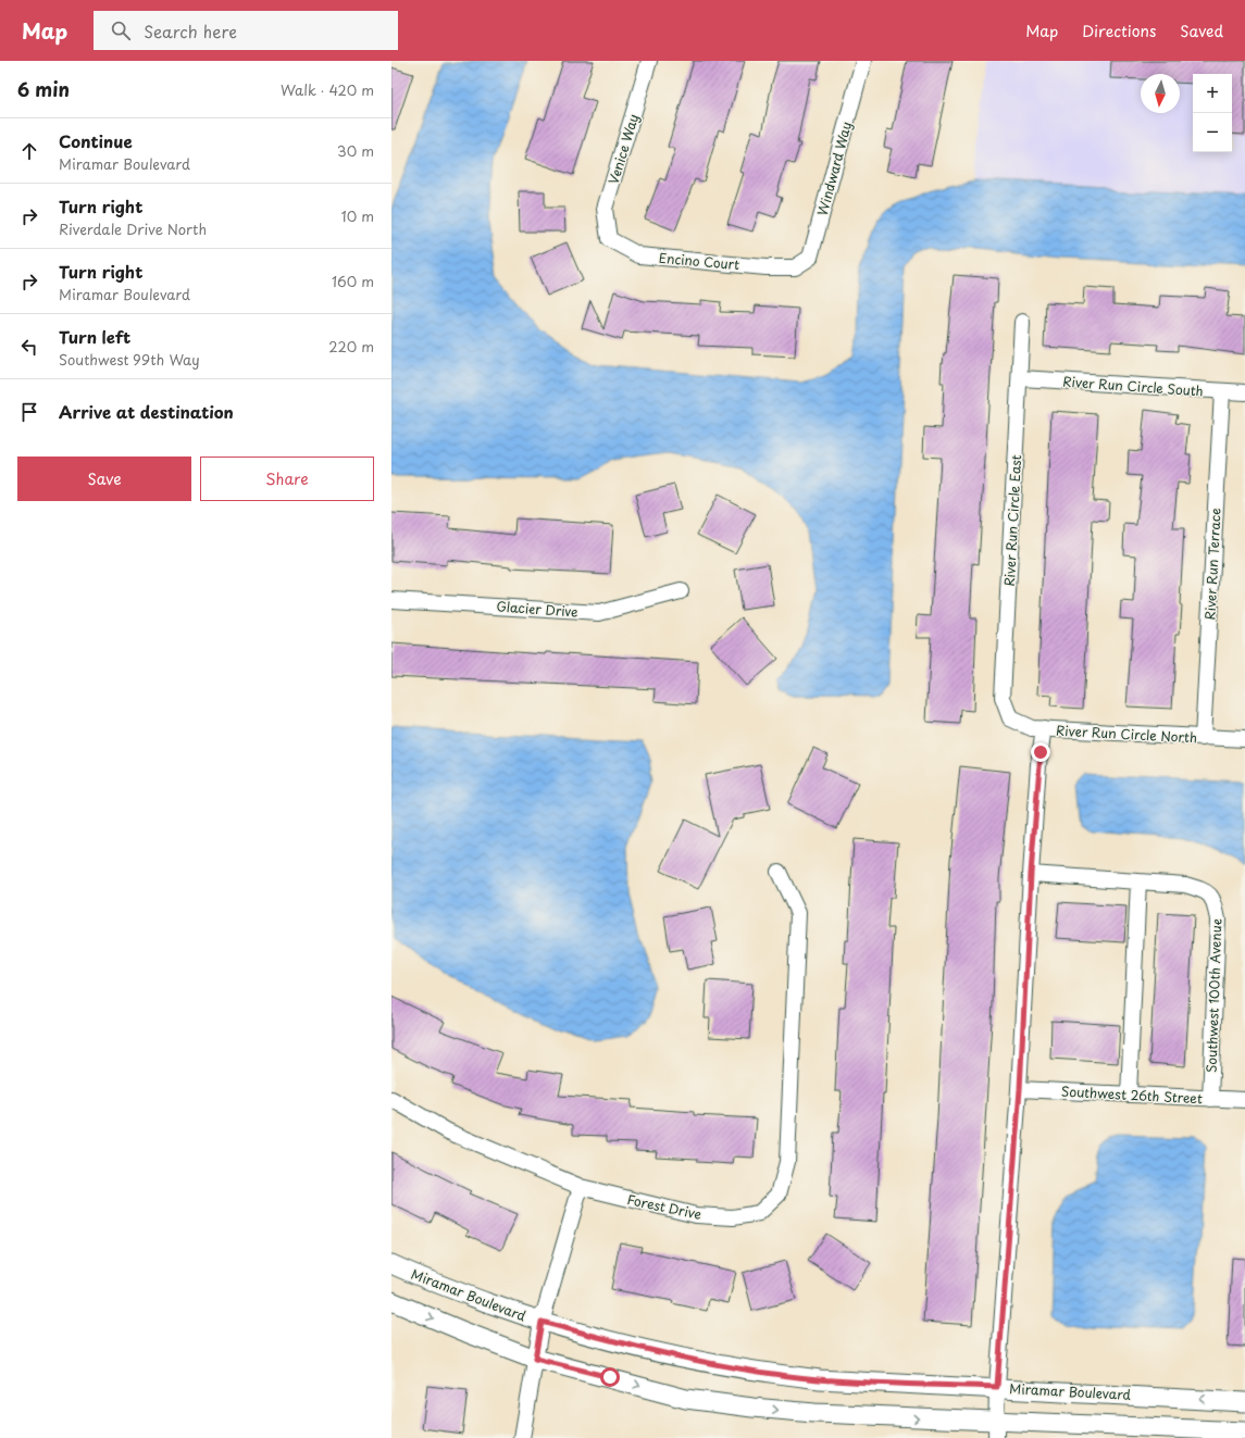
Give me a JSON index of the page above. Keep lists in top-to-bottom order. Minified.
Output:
{"streets":{"street":["Venice Way","Windward Way","Encino Court","River Run Circle South","River Run Circle East","River Run Terrace","Glacier Drive","River Run Circle North","Southwest 100th Avenue","Southwest 26th Street","Forest Drive","Miramar Boulevard"]},"crossings":[["Venice Way","Encino Court"],["Windward Way","Encino Court"],["River Run Circle South","River Run Circle East"],["River Run Circle South","River Run Terrace"],["River Run Circle East","River Run Circle North"],["River Run Terrace","River Run Circle North"],["Southwest 100th Avenue","Southwest 26th Street"]],"north":"bottom","page":{"header":"Map","search":"Search here","nav":["Map","Directions","Saved"],"heading":["6 min","Walk · 420 m"],"map_buttons":["+","−"],"list":[["Continue","Miramar Boulevard","30 m"],["Turn right","Riverdale Drive North","10 m"],["Turn right","Miramar Boulevard","160 m"],["Turn left","Southwest 99th Way","220 m"],"Arrive at destination"],"buttons":["Save","Share"]}}
